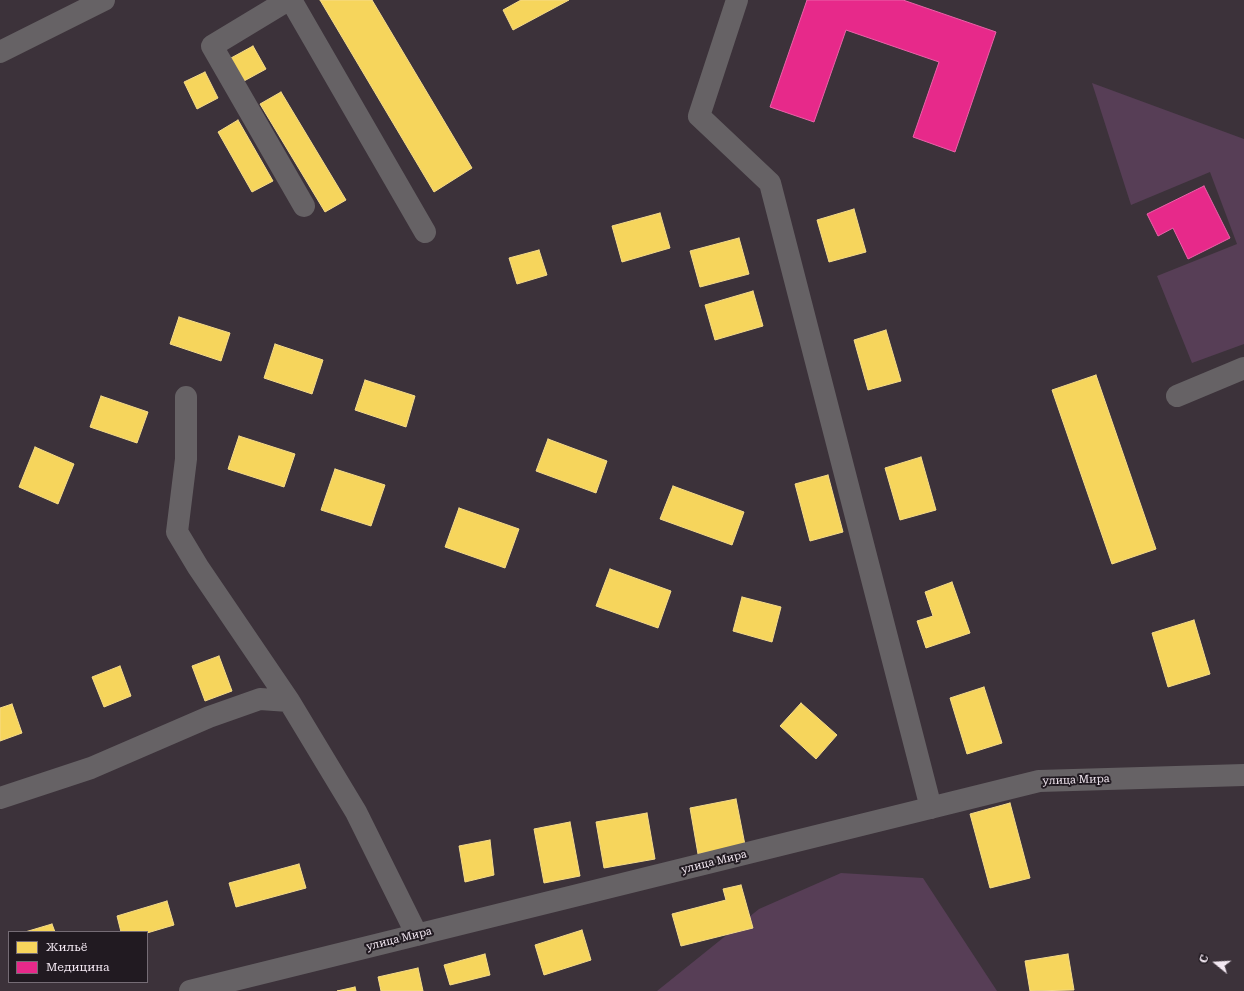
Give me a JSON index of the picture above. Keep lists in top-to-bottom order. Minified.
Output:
{"streets":{"street":["улица Мира"]},"legend":["Жильё","Медицина"],"north":"left"}
